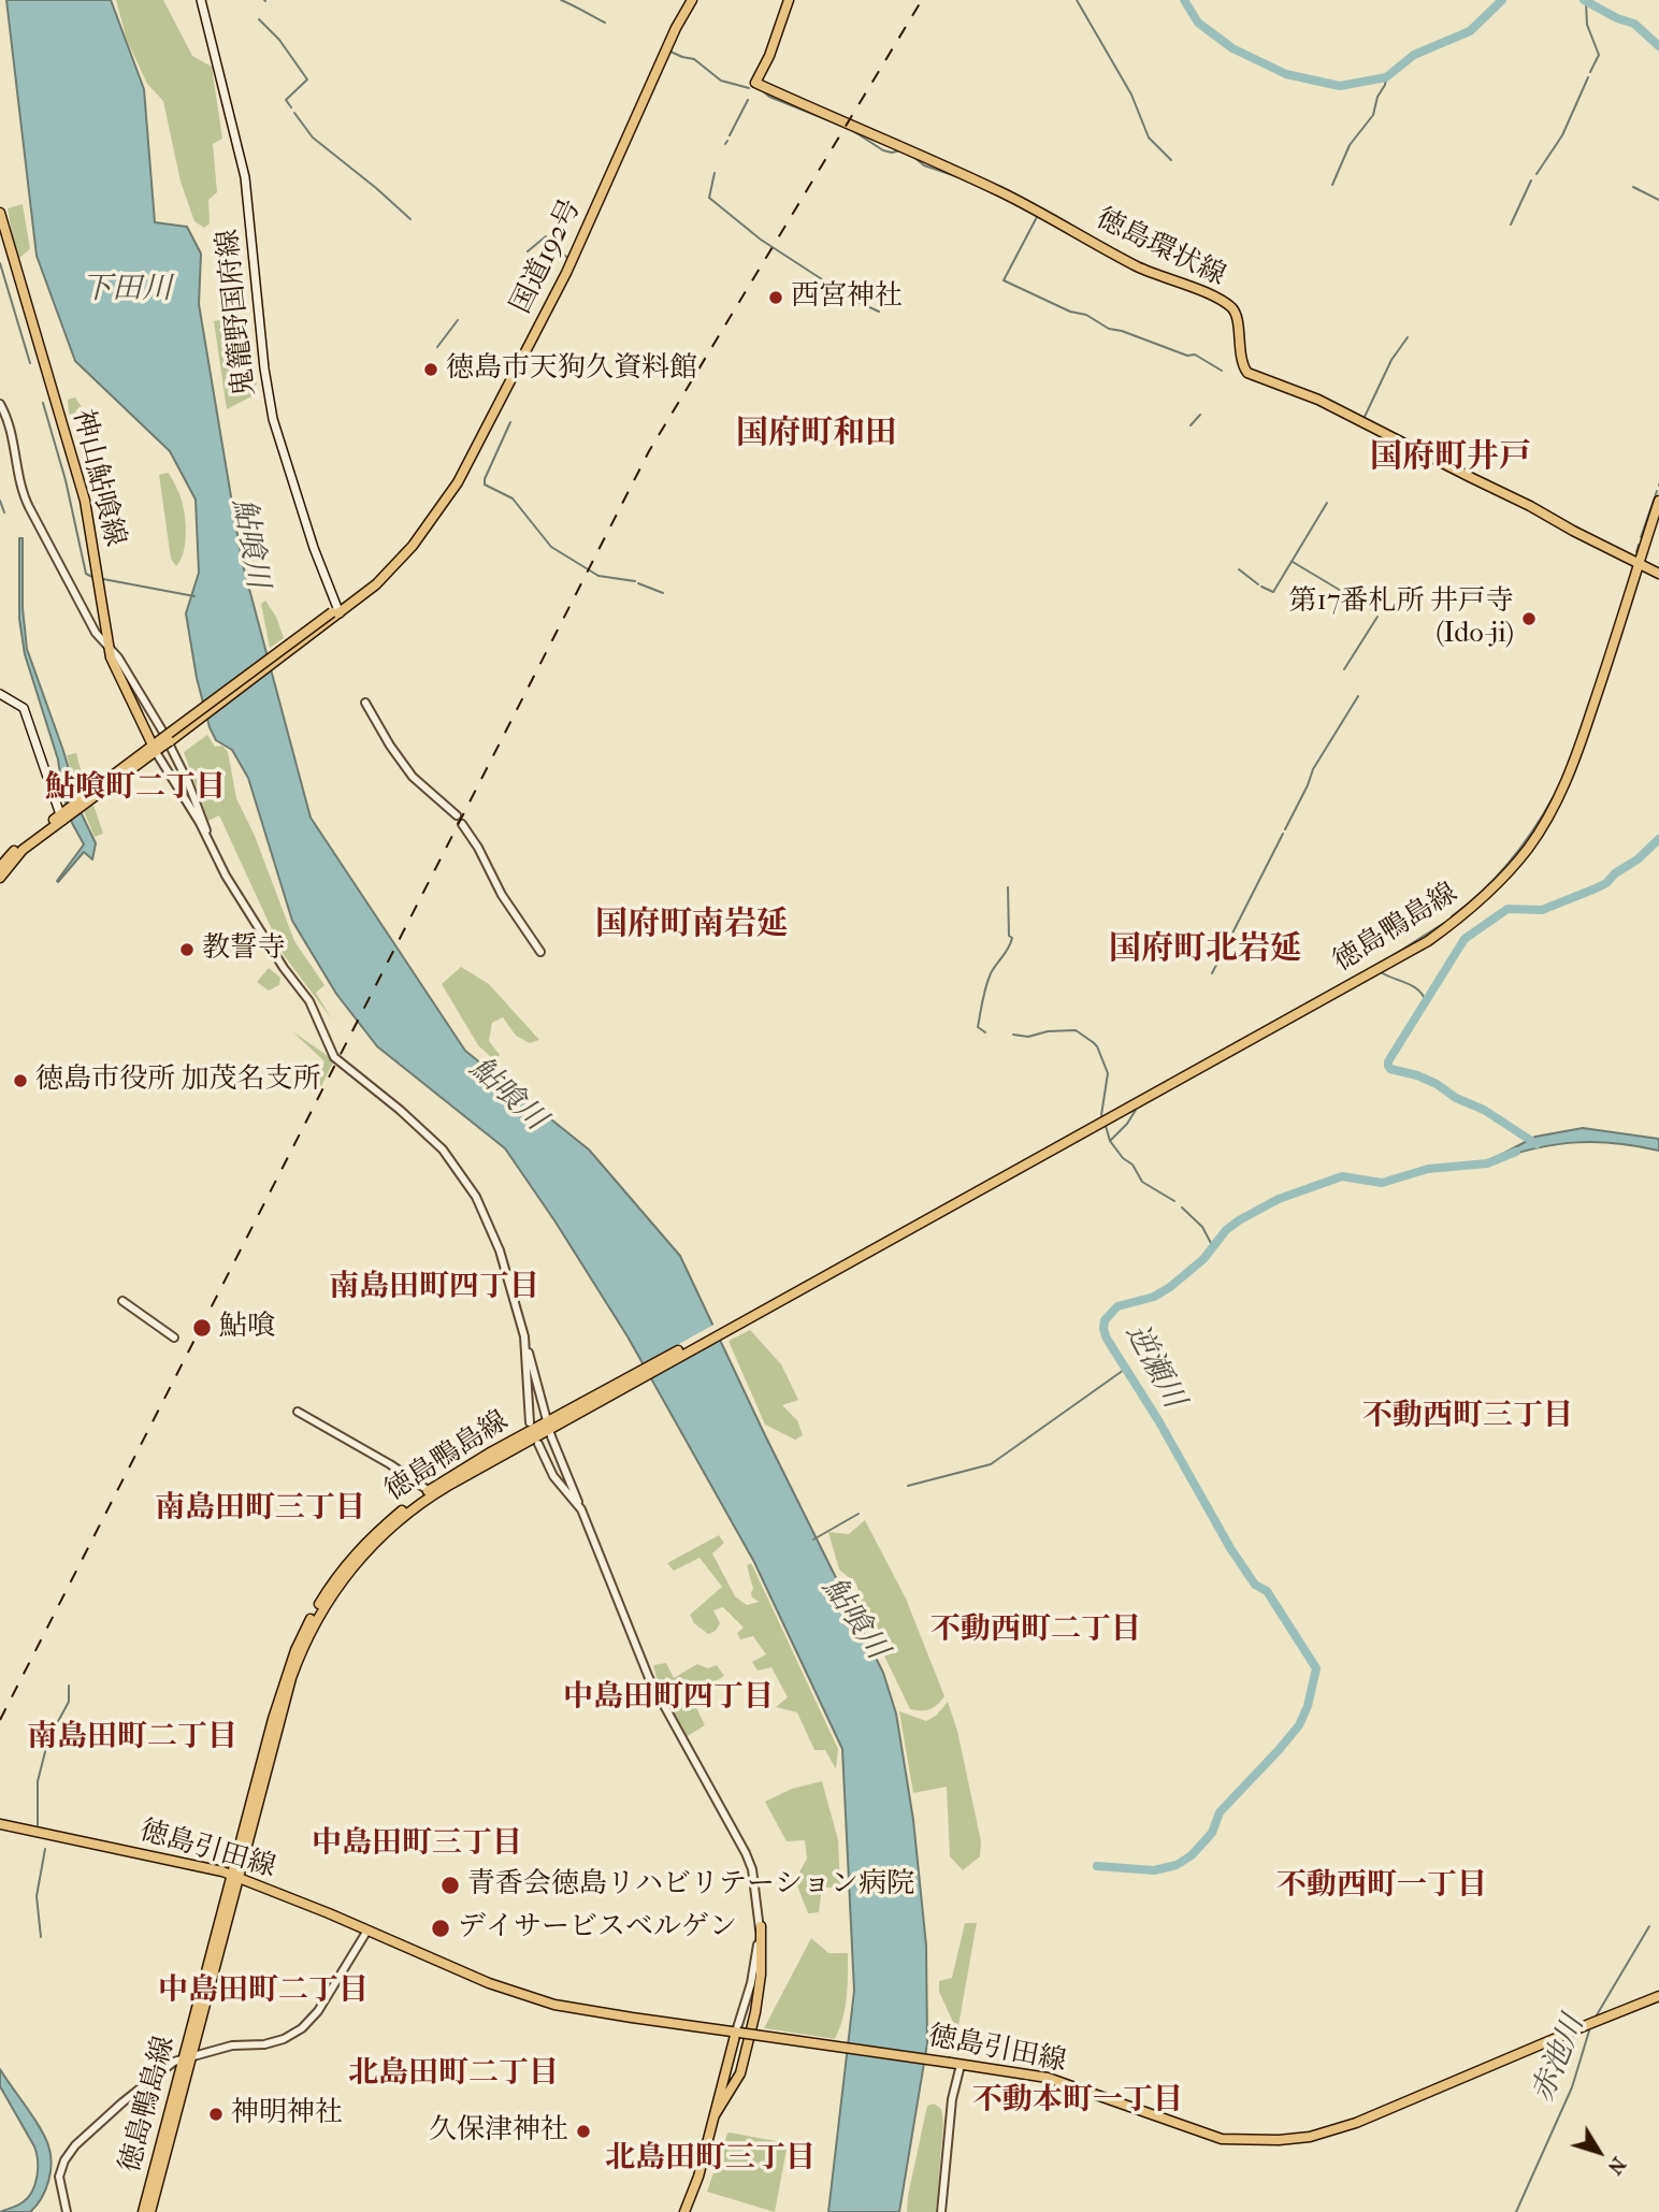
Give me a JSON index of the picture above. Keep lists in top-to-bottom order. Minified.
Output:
{"streets":{"main road":["徳島環状線","国道192号","鬼籠野国府線","神山鮎喰線","徳島鴨島線","徳島引田線"]},"crossings":[["徳島環状線","徳島鴨島線"],["国道192号","鬼籠野国府線"],["国道192号","神山鮎喰線"],["徳島鴨島線","徳島引田線"]],"districts":["国府町和田","国府町井戸","鮎喰町二丁目","国府町南岩延","国府町北岩延","南島田町四丁目","不動西町三丁目","南島田町三丁目","不動西町二丁目","中島田町四丁目","南島田町二丁目","中島田町三丁目","不動西町一丁目","中島田町二丁目","北島田町二丁目","不動本町一丁目","北島田町三丁目"],"water":["下田川","鮎喰川","逆瀬川","赤池川"],"places":["西宮神社","徳島市天狗久資料館","第17番札所 井戸寺 (Ido-ji)","教誓寺","徳島市役所 加茂名支所","鮎喰","青香会徳島リハビリテーション病院","デイサービスベルゲン","神明神社","久保津神社"],"north":"bottom right"}
